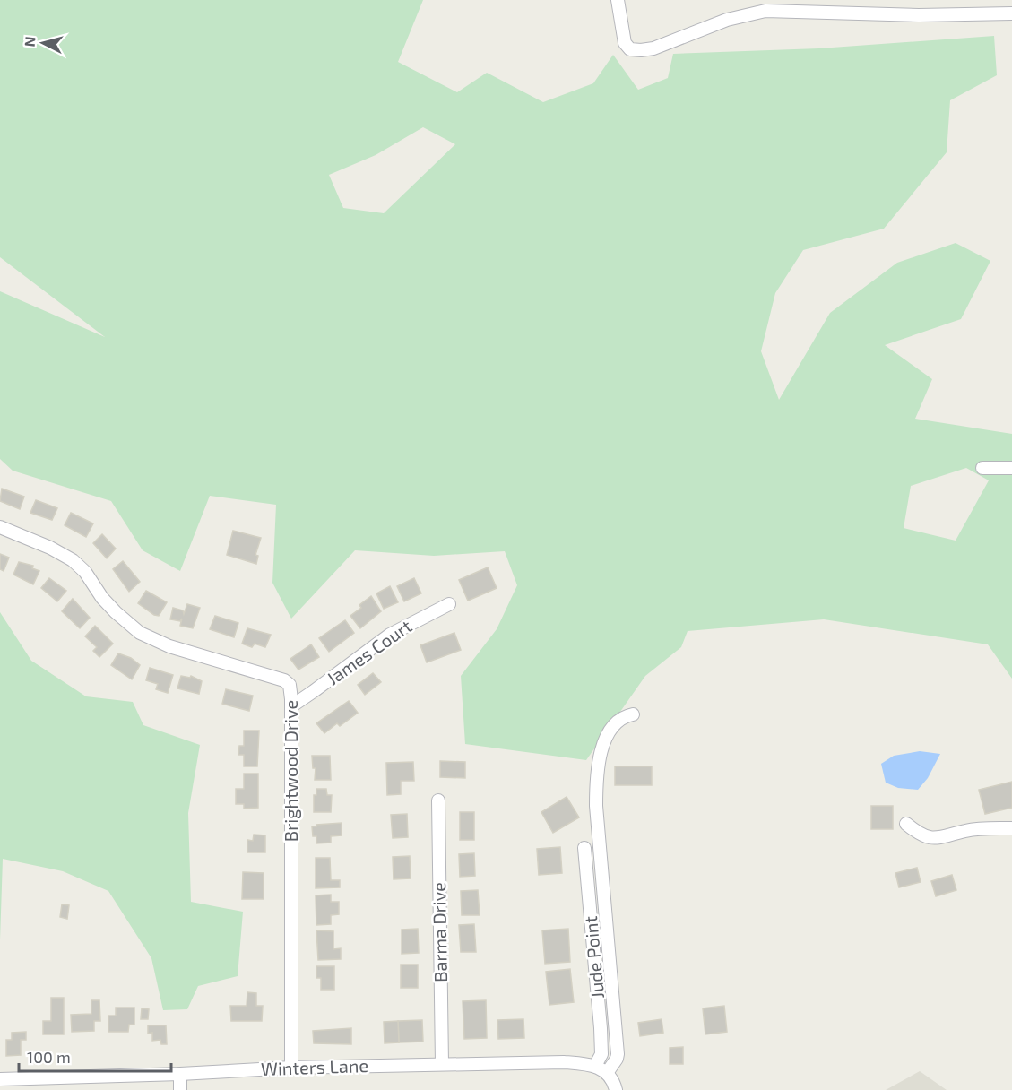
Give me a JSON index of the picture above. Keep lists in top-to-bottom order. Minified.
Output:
{"streets":{"street":["James Court","Brightwood Drive","Barma Drive","Jude Point","Winters Lane"]},"crossings":[["James Court","Brightwood Drive"],["Brightwood Drive","Winters Lane"],["Barma Drive","Winters Lane"],["Jude Point","Winters Lane"]],"scale_bar":"100 m","north":"left"}
